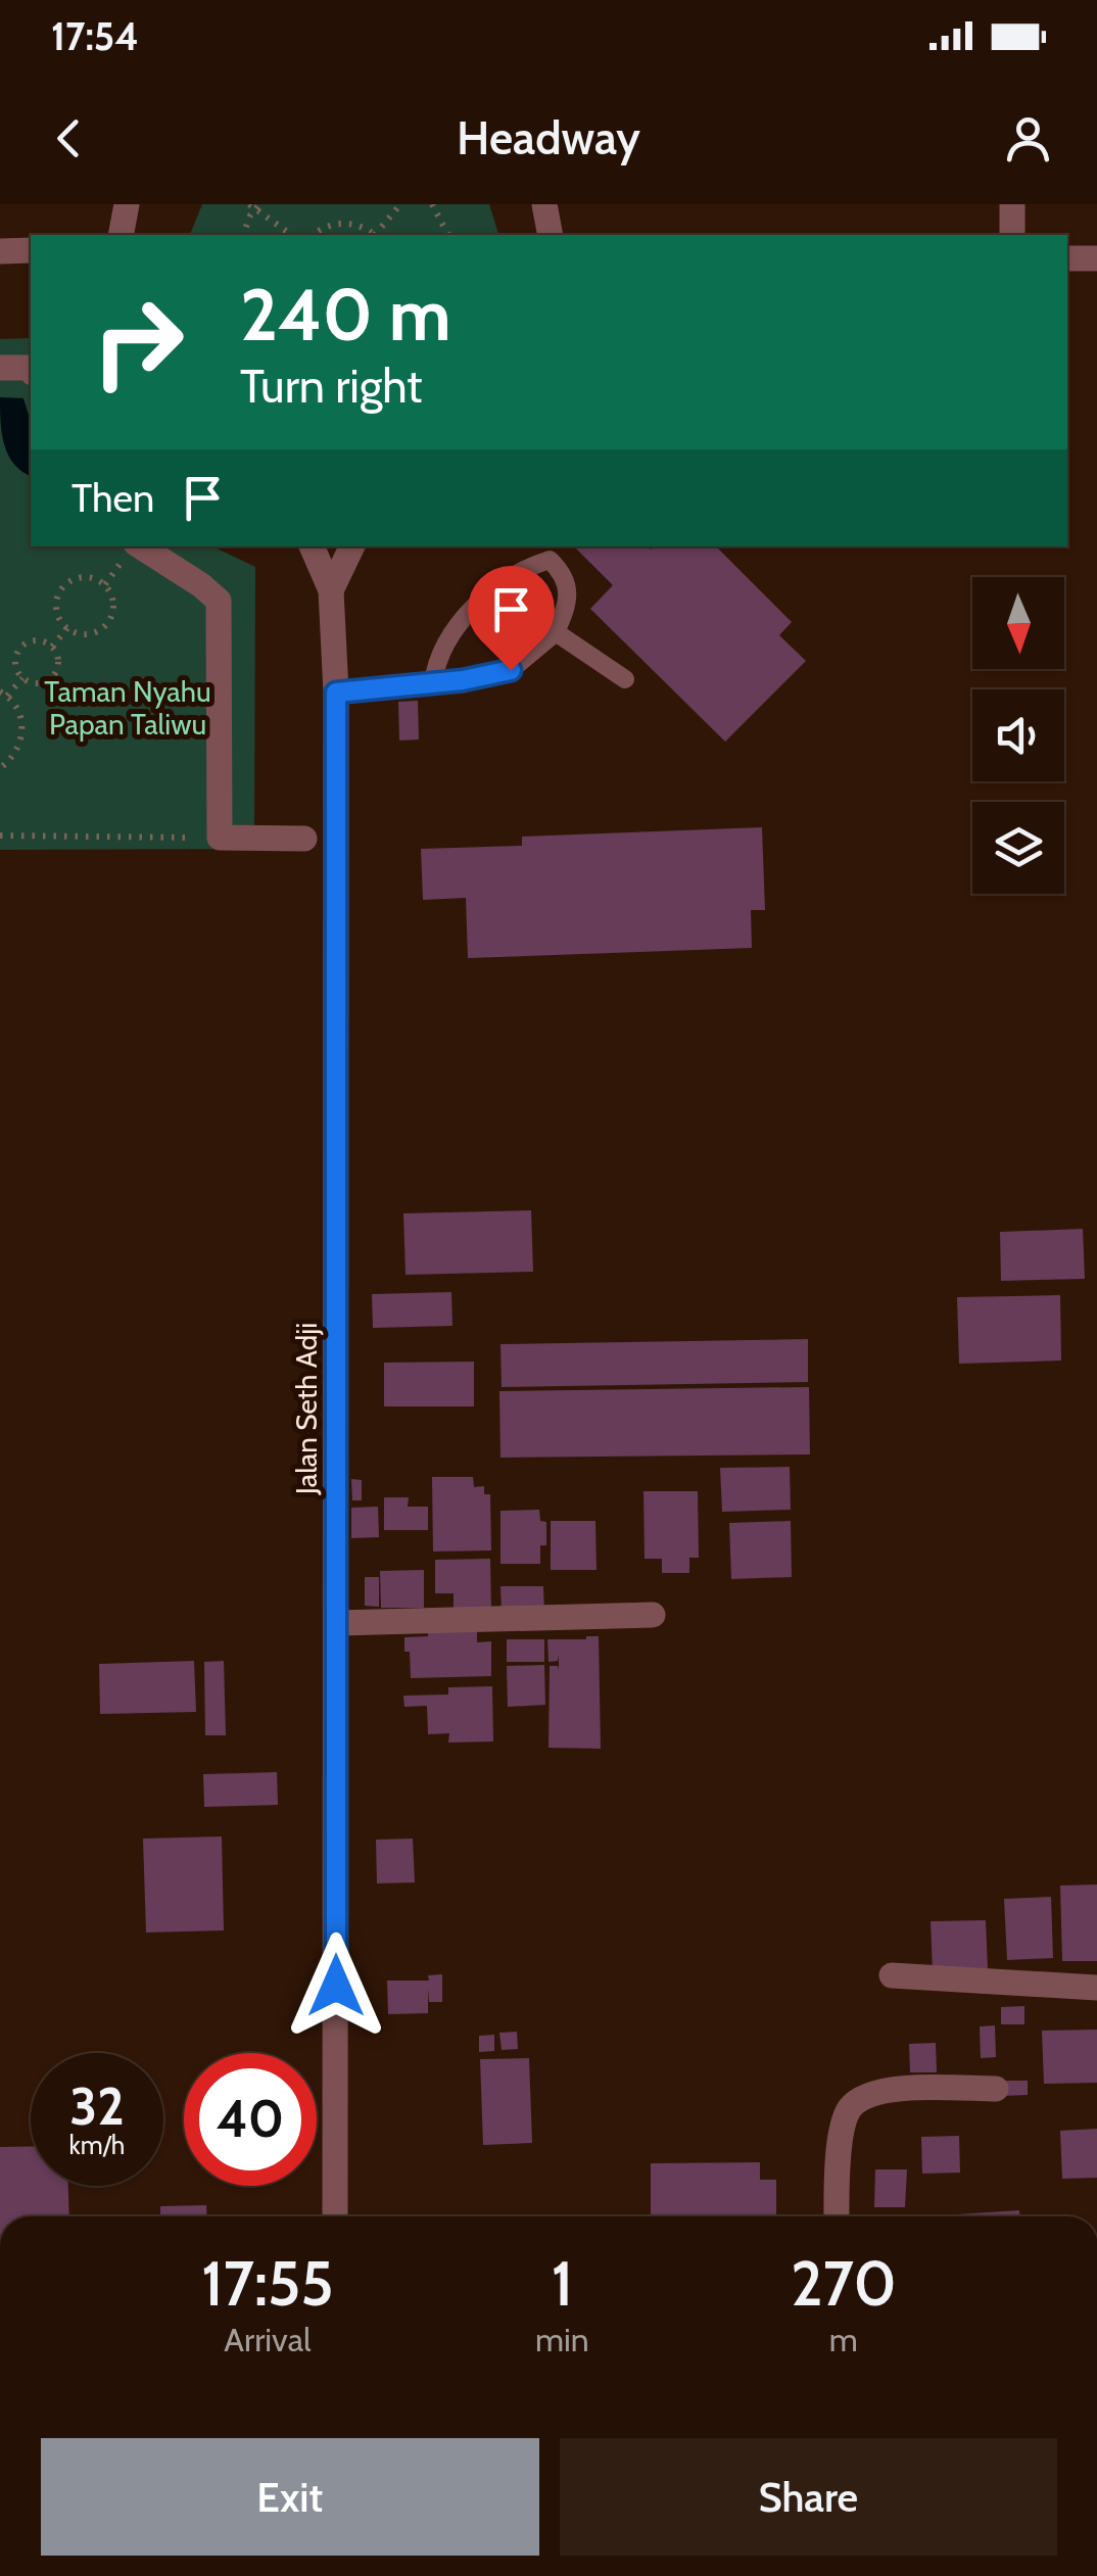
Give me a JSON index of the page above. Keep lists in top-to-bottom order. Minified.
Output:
{"streets":{"street":["Jalan Seth Adji"]},"parks":["Taman Nyahu Papan Taliwu"],"north":"bottom","page":{"status":"17:54","header":"Headway","turn":["240 m","Turn right"],"then":"Then","speed":"32 km/h","limit":"40","eta":["17:55","Arrival","1","min","270","m"],"buttons":["Exit","Share"]}}
